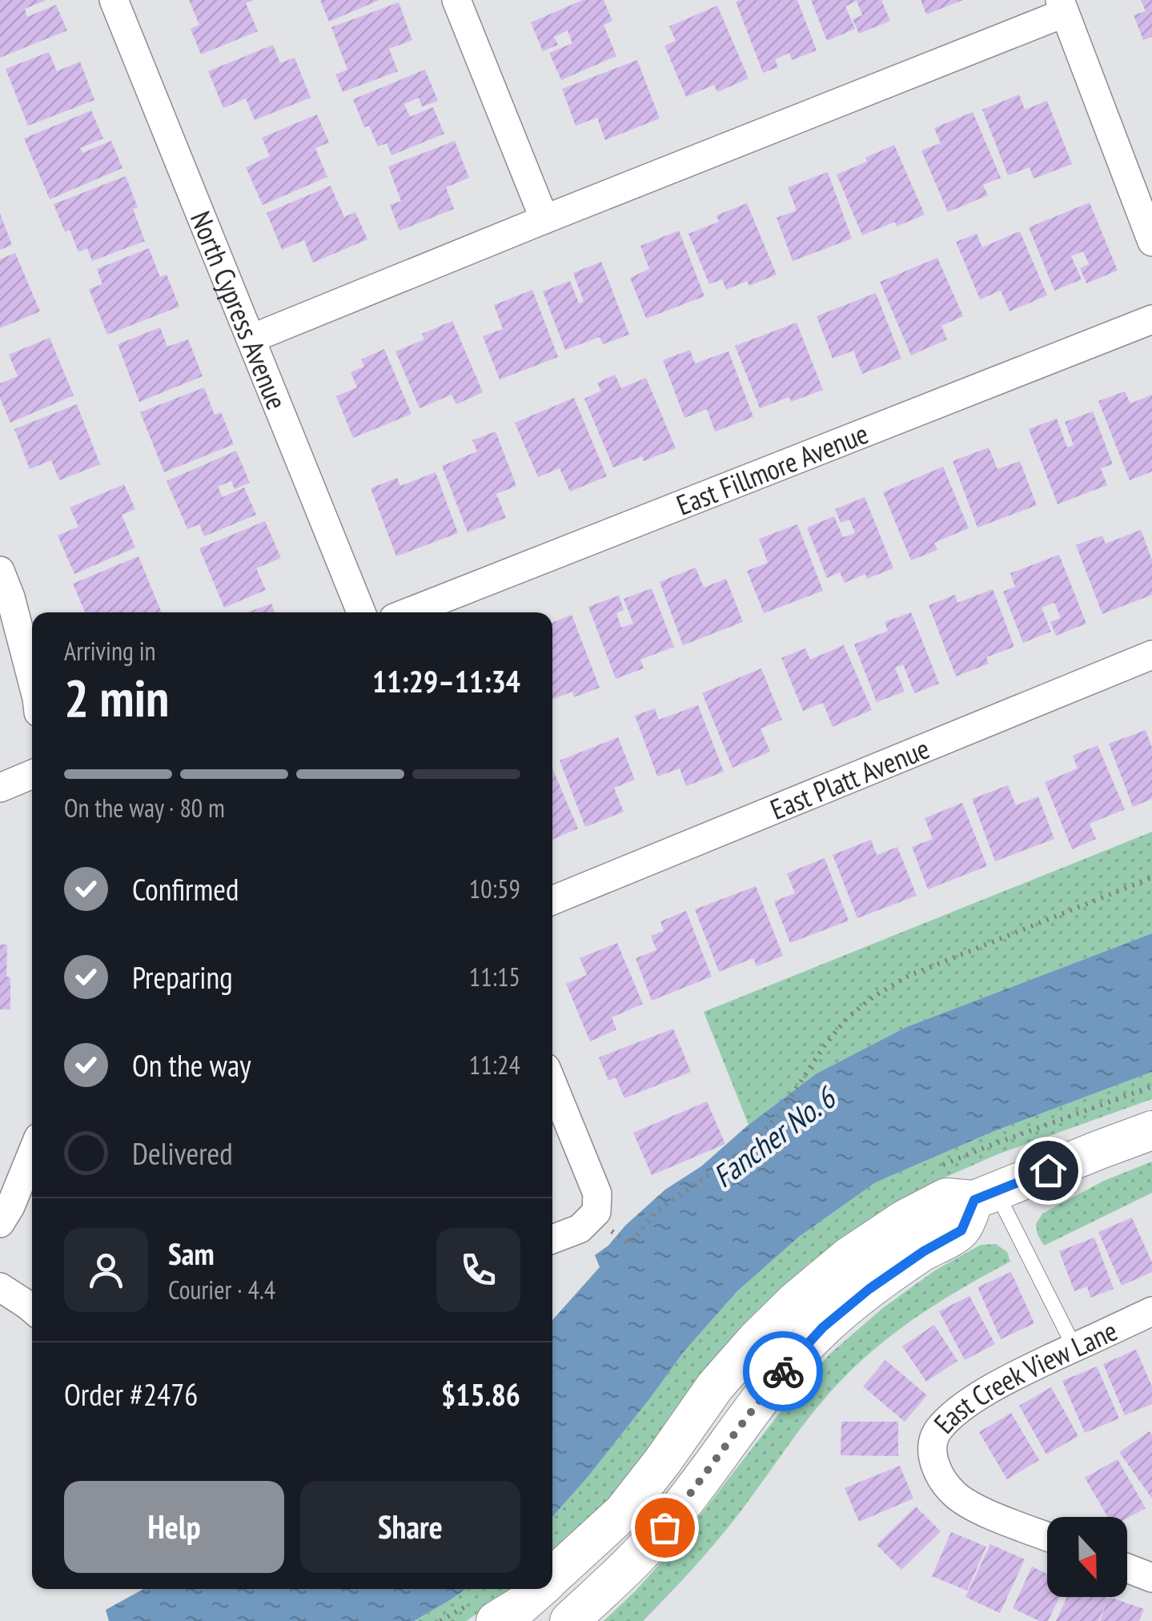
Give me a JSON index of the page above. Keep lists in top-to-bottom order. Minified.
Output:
{"streets":{"street":["North Cypress Avenue","East Fillmore Avenue","East Platt Avenue","East Creek View Lane"]},"water":["Fancher No. 6"],"north":"bottom","page":{"heading":["2 min","Arriving in","11:29–11:34"],"panel":["Sam","Courier · 4.4","Order #2476","$15.86"],"bar":"On the way · 80 m","list":[["Confirmed","10:59"],["Preparing","11:15"],["On the way","11:24"],"Delivered"],"buttons":["Help","Share"]}}
